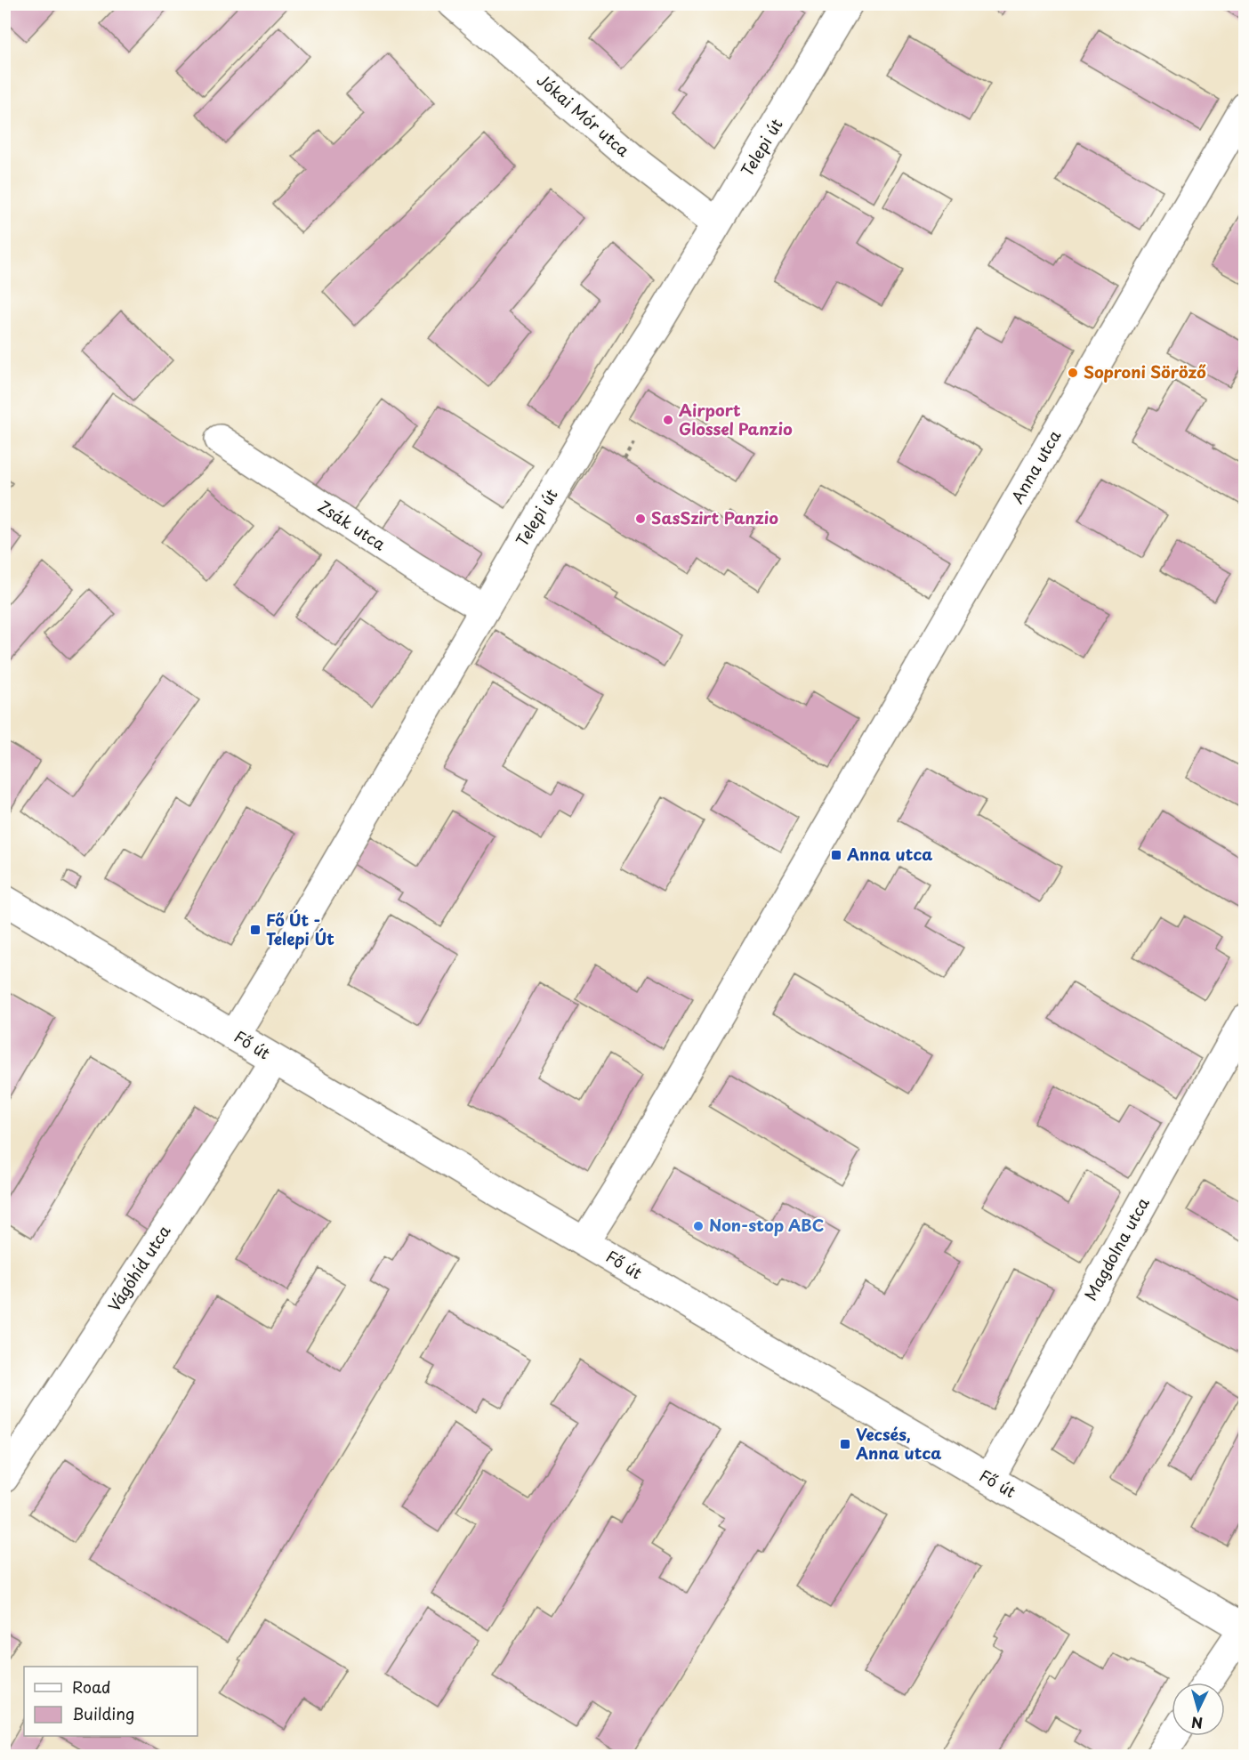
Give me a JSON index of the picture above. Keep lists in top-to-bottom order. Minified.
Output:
{"streets":{"main road":["Jókai Mór utca","Telepi út","Anna utca","Zsák utca","Fő út","Magdolna utca","Vágóhíd utca"]},"crossings":[["Jókai Mór utca","Telepi út"],["Telepi út","Zsák utca"],["Telepi út","Fő út"],["Anna utca","Fő út"],["Fő út","Magdolna utca"],["Fő út","Vágóhíd utca"]],"places":{"other":["Soproni Söröző","Airport Glossel Panzio","SasSzirt Panzio","Non-stop ABC"],"transit":["Anna utca","Fő Út - Telepi Út","Vecsés, Anna utca"]},"legend":["Road","Building"],"north":"bottom"}
